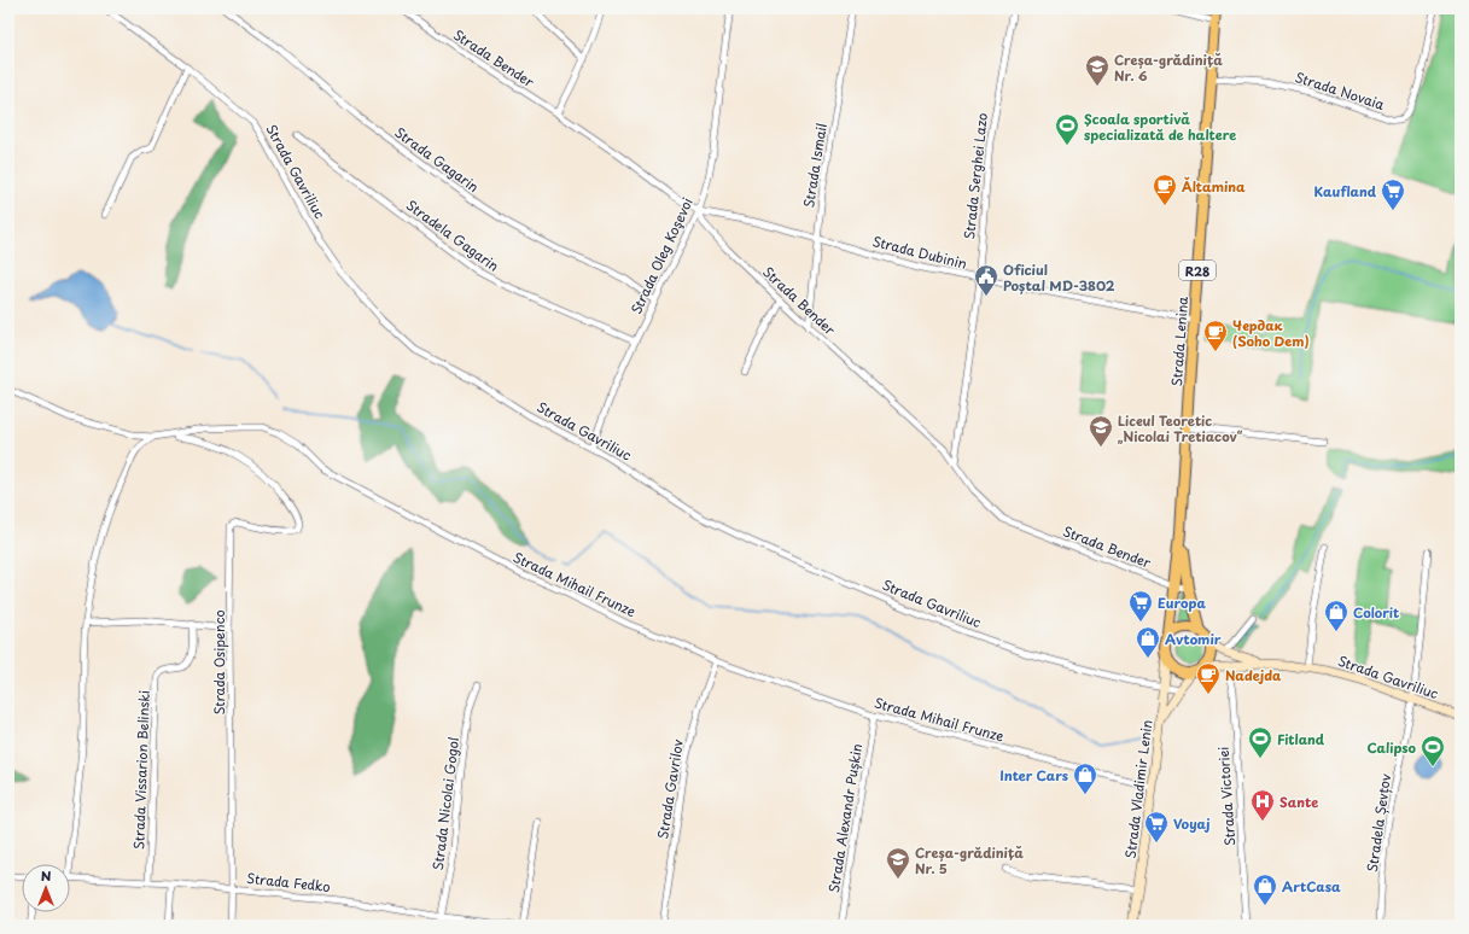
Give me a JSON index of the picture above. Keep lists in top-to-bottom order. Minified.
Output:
{"streets":{"main road":["Strada Gavriliuc","R28","Strada Lenina","Strada Vladimir Lenin"],"street":["Strada Bender","Strada Novaia","Strada Gagarin","Strada Ismail","Strada Serghei Lazo","Stradela Gagarin","Strada Dubinin","Strada Oleg Koşevoi","Strada Mihail Frunze","Strada Osipenco","Strada Vissarion Belinski","Strada Gavrilov","Strada Victoriei","Strada Nicolai Gogol","Strada Alexandr Pușkin","Stradela Șevțov","Strada Fedko"]},"crossings":[["Strada Bender","Strada Ismail"],["Strada Bender","Strada Serghei Lazo"],["Strada Bender","Strada Dubinin"],["Strada Bender","Strada Oleg Koşevoi"],["Strada Bender","R28"],["Strada Novaia","Strada Lenina"],["Strada Gagarin","Strada Oleg Koşevoi"],["Strada Ismail","Strada Dubinin"],["Strada Gavriliuc","Strada Oleg Koşevoi"],["Strada Gavriliuc","R28"],["Strada Gavriliuc","Strada Vladimir Lenin"],["Strada Gavriliuc","Strada Victoriei"],["Strada Gavriliuc","Stradela Șevțov"],["Strada Serghei Lazo","Strada Dubinin"],["Stradela Gagarin","Strada Oleg Koşevoi"],["Strada Dubinin","Strada Oleg Koşevoi"],["Strada Dubinin","Strada Lenina"],["R28","Strada Lenina"],["R28","Strada Vladimir Lenin"],["Strada Mihail Frunze","Strada Osipenco"],["Strada Mihail Frunze","Strada Gavrilov"],["Strada Mihail Frunze","Strada Vladimir Lenin"],["Strada Mihail Frunze","Strada Alexandr Pușkin"],["Strada Osipenco","Strada Fedko"],["Strada Vissarion Belinski","Strada Fedko"],["Strada Nicolai Gogol","Strada Fedko"]],"places":{"school or university":["Creșa-grădiniță Nr. 6","Liceul Teoretic „Nicolai Tretiacov“","Creșa-grădiniță Nr. 5"],"sports":["Școala sportivă specializată de haltere","Fitland","Calipso"],"cafe":["Ăltamina","Чердак (Soho Dem)","Nadejda"],"supermarket":["Kaufland","Europa","Voyaj"],"public building":["Oficiul Poștal MD-3802"],"shop":["Colorit","Avtomir","Inter Cars","ArtCasa"],"hospital":["Sante"]},"north":"top"}
